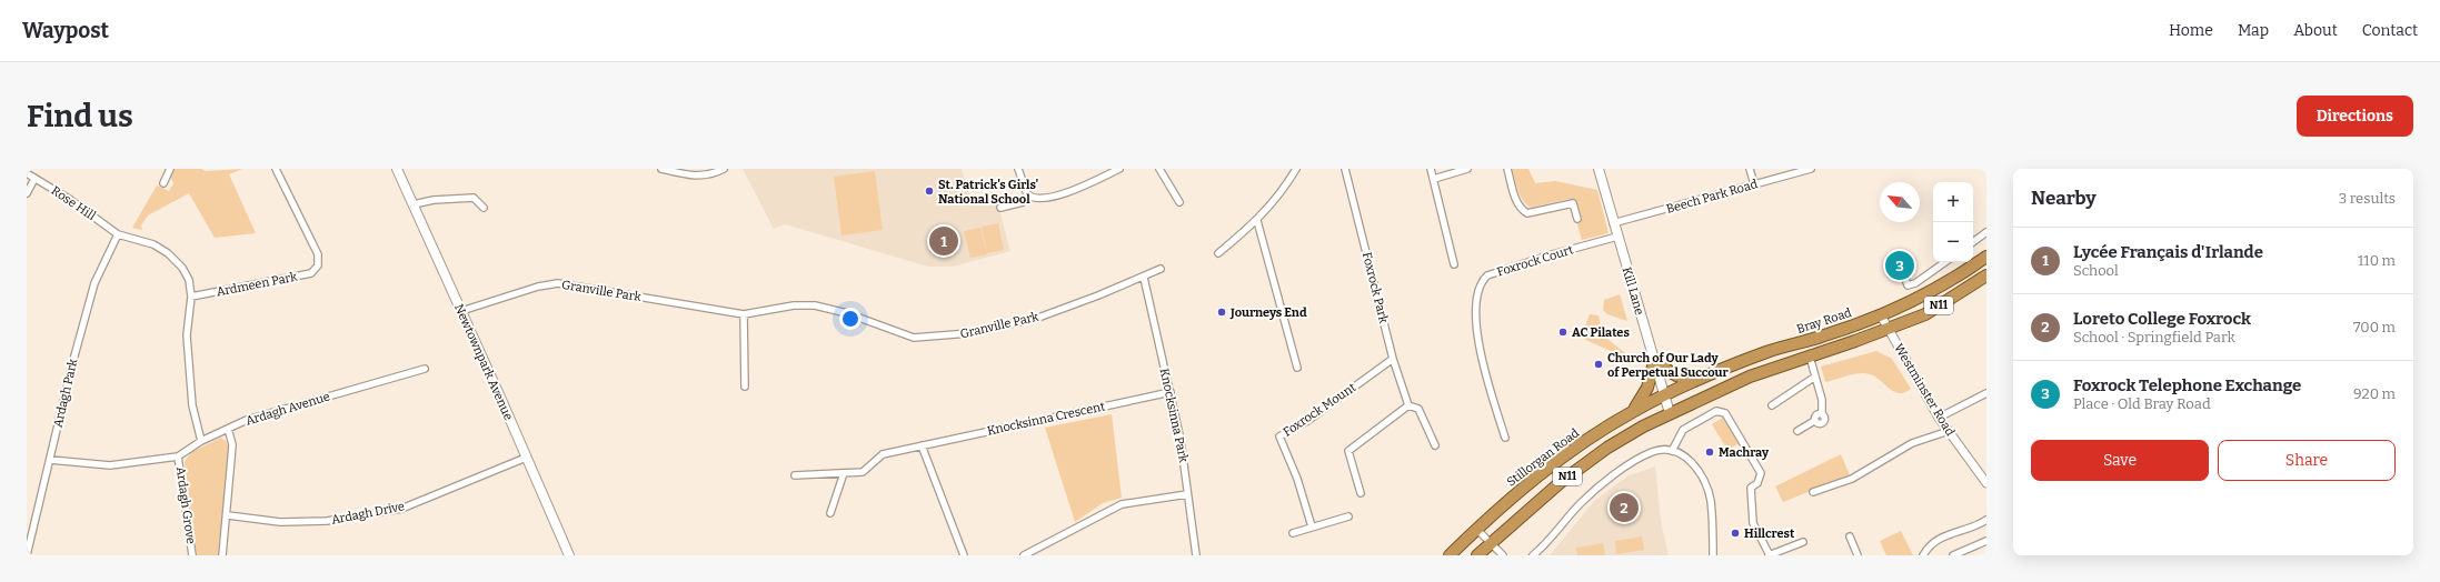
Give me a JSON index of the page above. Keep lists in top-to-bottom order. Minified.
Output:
{"streets":{"highway":["N11","Bray Road","Stillorgan Road"],"main road":["Kill Lane","Newtownpark Avenue"],"street":["Beech Park Road","Rose Hill","Foxrock Court","Ardmeen Park","Foxrock Park","Granville Park","Westminster Road","Ardagh Park","Ardagh Avenue","Foxrock Mount","Knocksinna Park","Knocksinna Crescent","Ardagh Grove","Ardagh Drive"]},"crossings":[["Beech Park Road","Kill Lane"],["Rose Hill","Ardagh Park"],["Foxrock Court","Kill Lane"],["Foxrock Park","Foxrock Mount"],["Granville Park","Newtownpark Avenue"],["Granville Park","Knocksinna Park"],["Kill Lane","N11"],["Kill Lane","Bray Road"],["Kill Lane","Stillorgan Road"],["N11","Westminster Road"],["Bray Road","Westminster Road"],["Bray Road","Stillorgan Road"],["Newtownpark Avenue","Ardagh Drive"],["Ardagh Park","Ardagh Avenue"],["Ardagh Avenue","Ardagh Grove"],["Knocksinna Park","Knocksinna Crescent"]],"places":["St. Patrick's Girls' National School","Journeys End","AC Pilates","Church of Our Lady of Perpetual Succour","Machray","Hillcrest"],"north":"top left","page":{"header":"Waypost","nav":["Home","Map","About","Contact"],"buttons":["Directions",["Save","Share"]],"title":"Find us","heading":["Nearby","3 results"],"map_buttons":["+","−"],"pins":["1","3","2"],"list":[{"mark":"1","name":"Lycée Français d'Irlande","note":"School","value":"110 m"},{"mark":"2","name":"Loreto College Foxrock","note":"School · Springfield Park","value":"700 m"},{"mark":"3","name":"Foxrock Telephone Exchange","note":"Place · Old Bray Road","value":"920 m"}]}}
